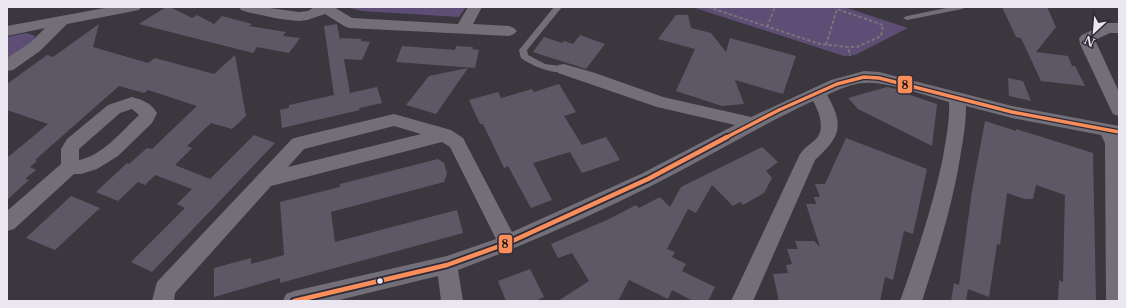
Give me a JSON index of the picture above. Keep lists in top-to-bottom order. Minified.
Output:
{"lines":["transit line 8"],"north":"bottom left"}
